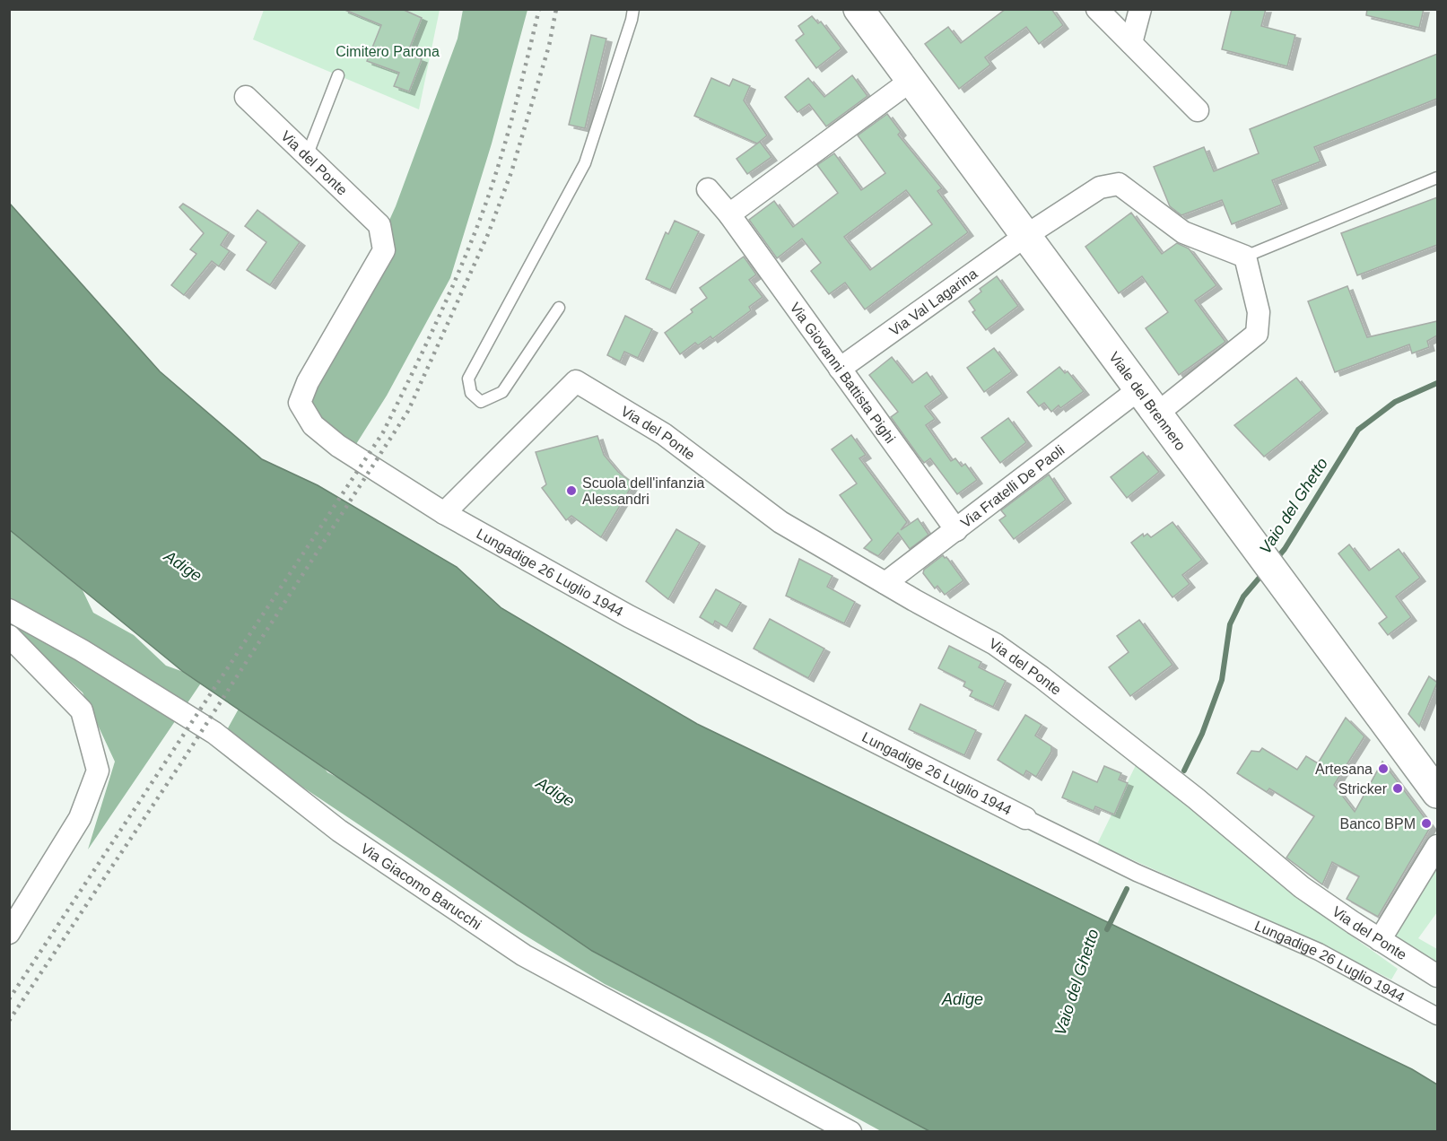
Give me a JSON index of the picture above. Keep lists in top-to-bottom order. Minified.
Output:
{"streets":{"main road":["Viale del Brennero"],"street":["Via del Ponte","Via Val Lagarina","Via Giovanni Battista Pighi","Via Fratelli De Paoli","Lungadige 26 Luglio 1944","Via Giacomo Barucchi"]},"crossings":[["Via del Ponte","Via Fratelli De Paoli"],["Via del Ponte","Lungadige 26 Luglio 1944"],["Via Val Lagarina","Via Giovanni Battista Pighi"],["Via Val Lagarina","Viale del Brennero"],["Via Giovanni Battista Pighi","Via Fratelli De Paoli"],["Viale del Brennero","Via Fratelli De Paoli"]],"water":["Vaio del Ghetto","Adige"],"parks":["Cimitero Parona"],"places":["Scuola dell'infanzia Alessandri","Artesana","Stricker","Banco BPM"]}
